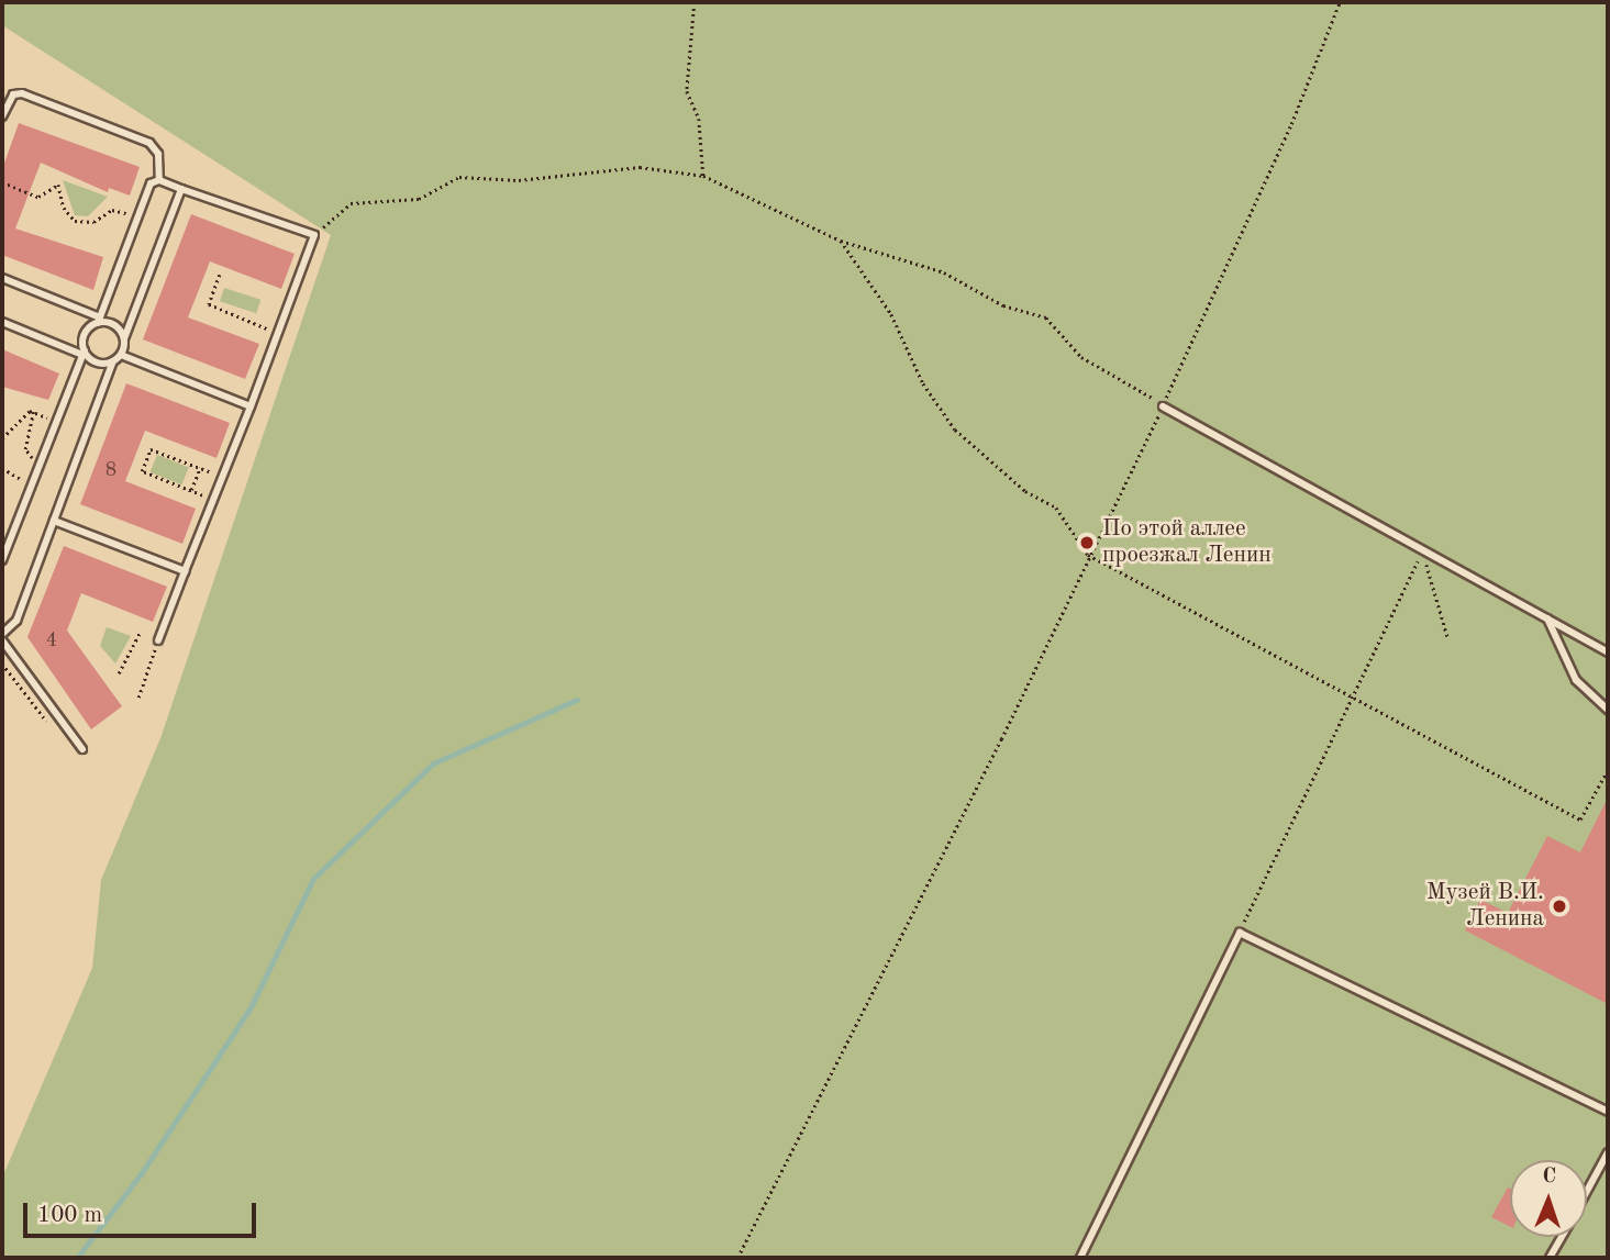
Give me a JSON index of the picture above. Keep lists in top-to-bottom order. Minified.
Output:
{"places":["По этой аллее проезжал Ленин","Музей В.И. Ленина"],"house_numbers":["8","4"],"scale_bar":"100 m","north":"top"}
